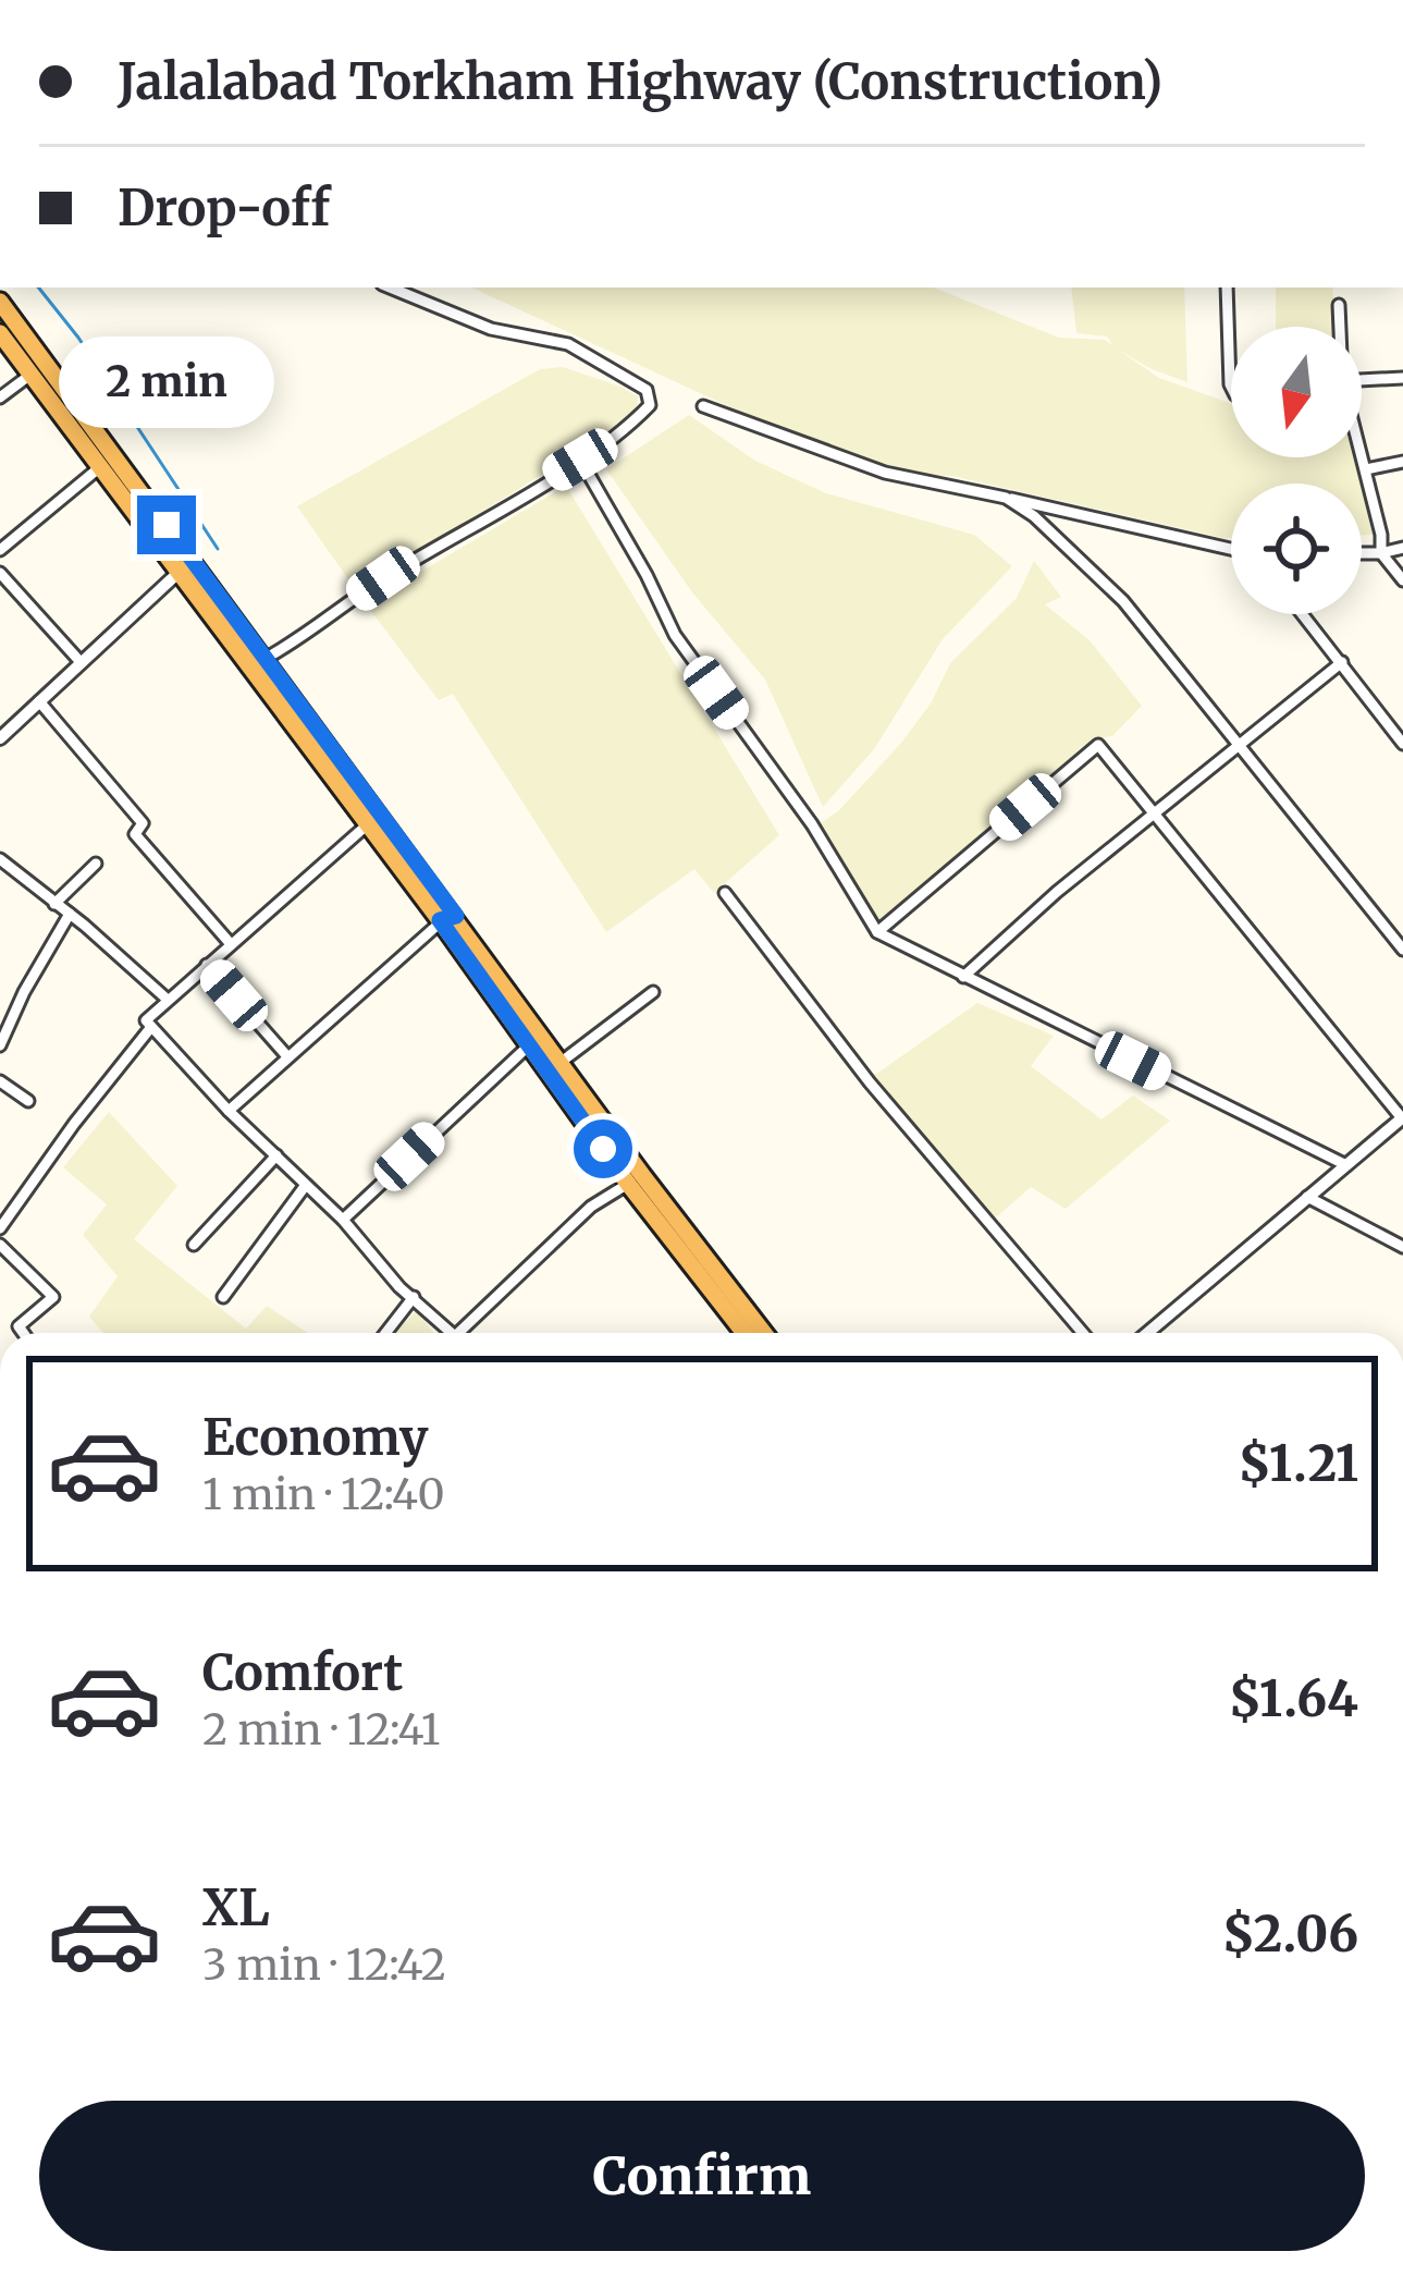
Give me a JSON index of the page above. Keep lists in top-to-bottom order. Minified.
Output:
{"north":"bottom","page":{"banner":["Jalalabad Torkham Highway (Construction)","Drop-off"],"bubble":"2 min","list":[{"name":"Economy","note":"1 min · 12:40","value":"$1.21"},{"name":"Comfort","note":"2 min · 12:41","value":"$1.64"},{"name":"XL","note":"3 min · 12:42","value":"$2.06"}],"buttons":"Confirm"}}
